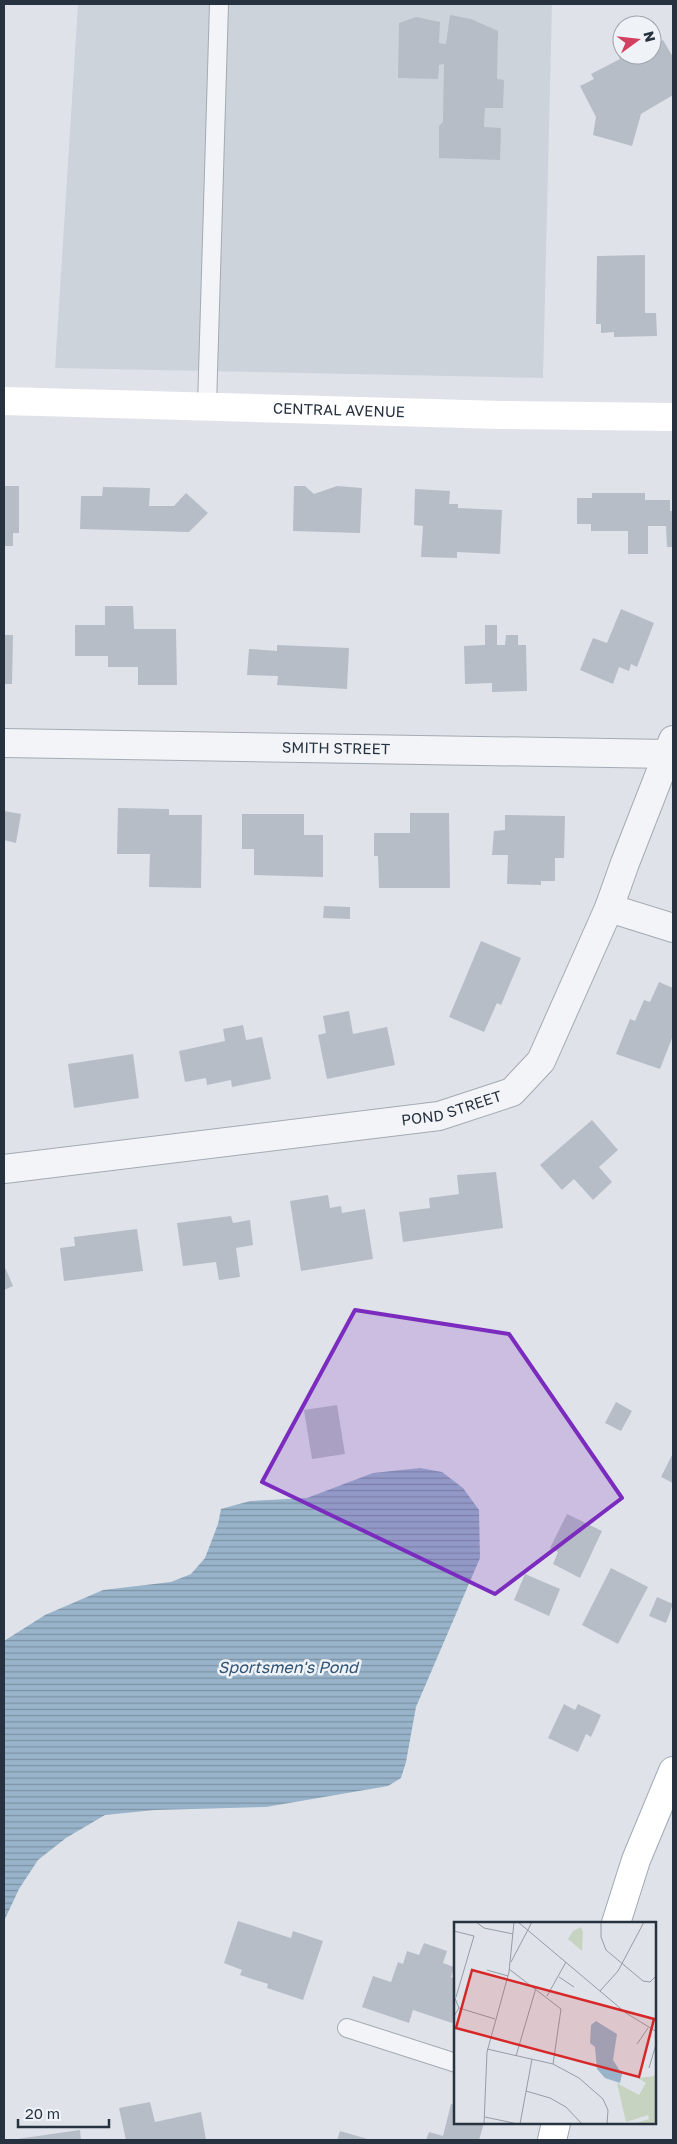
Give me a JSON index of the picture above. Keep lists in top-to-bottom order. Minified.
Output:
{"streets":{"main road":["CENTRAL AVENUE"],"street":["SMITH STREET","POND STREET"]},"crossings":[["SMITH STREET","POND STREET"]],"water":["Sportsmen's Pond"],"scale_bar":"20 m","north":"right"}
